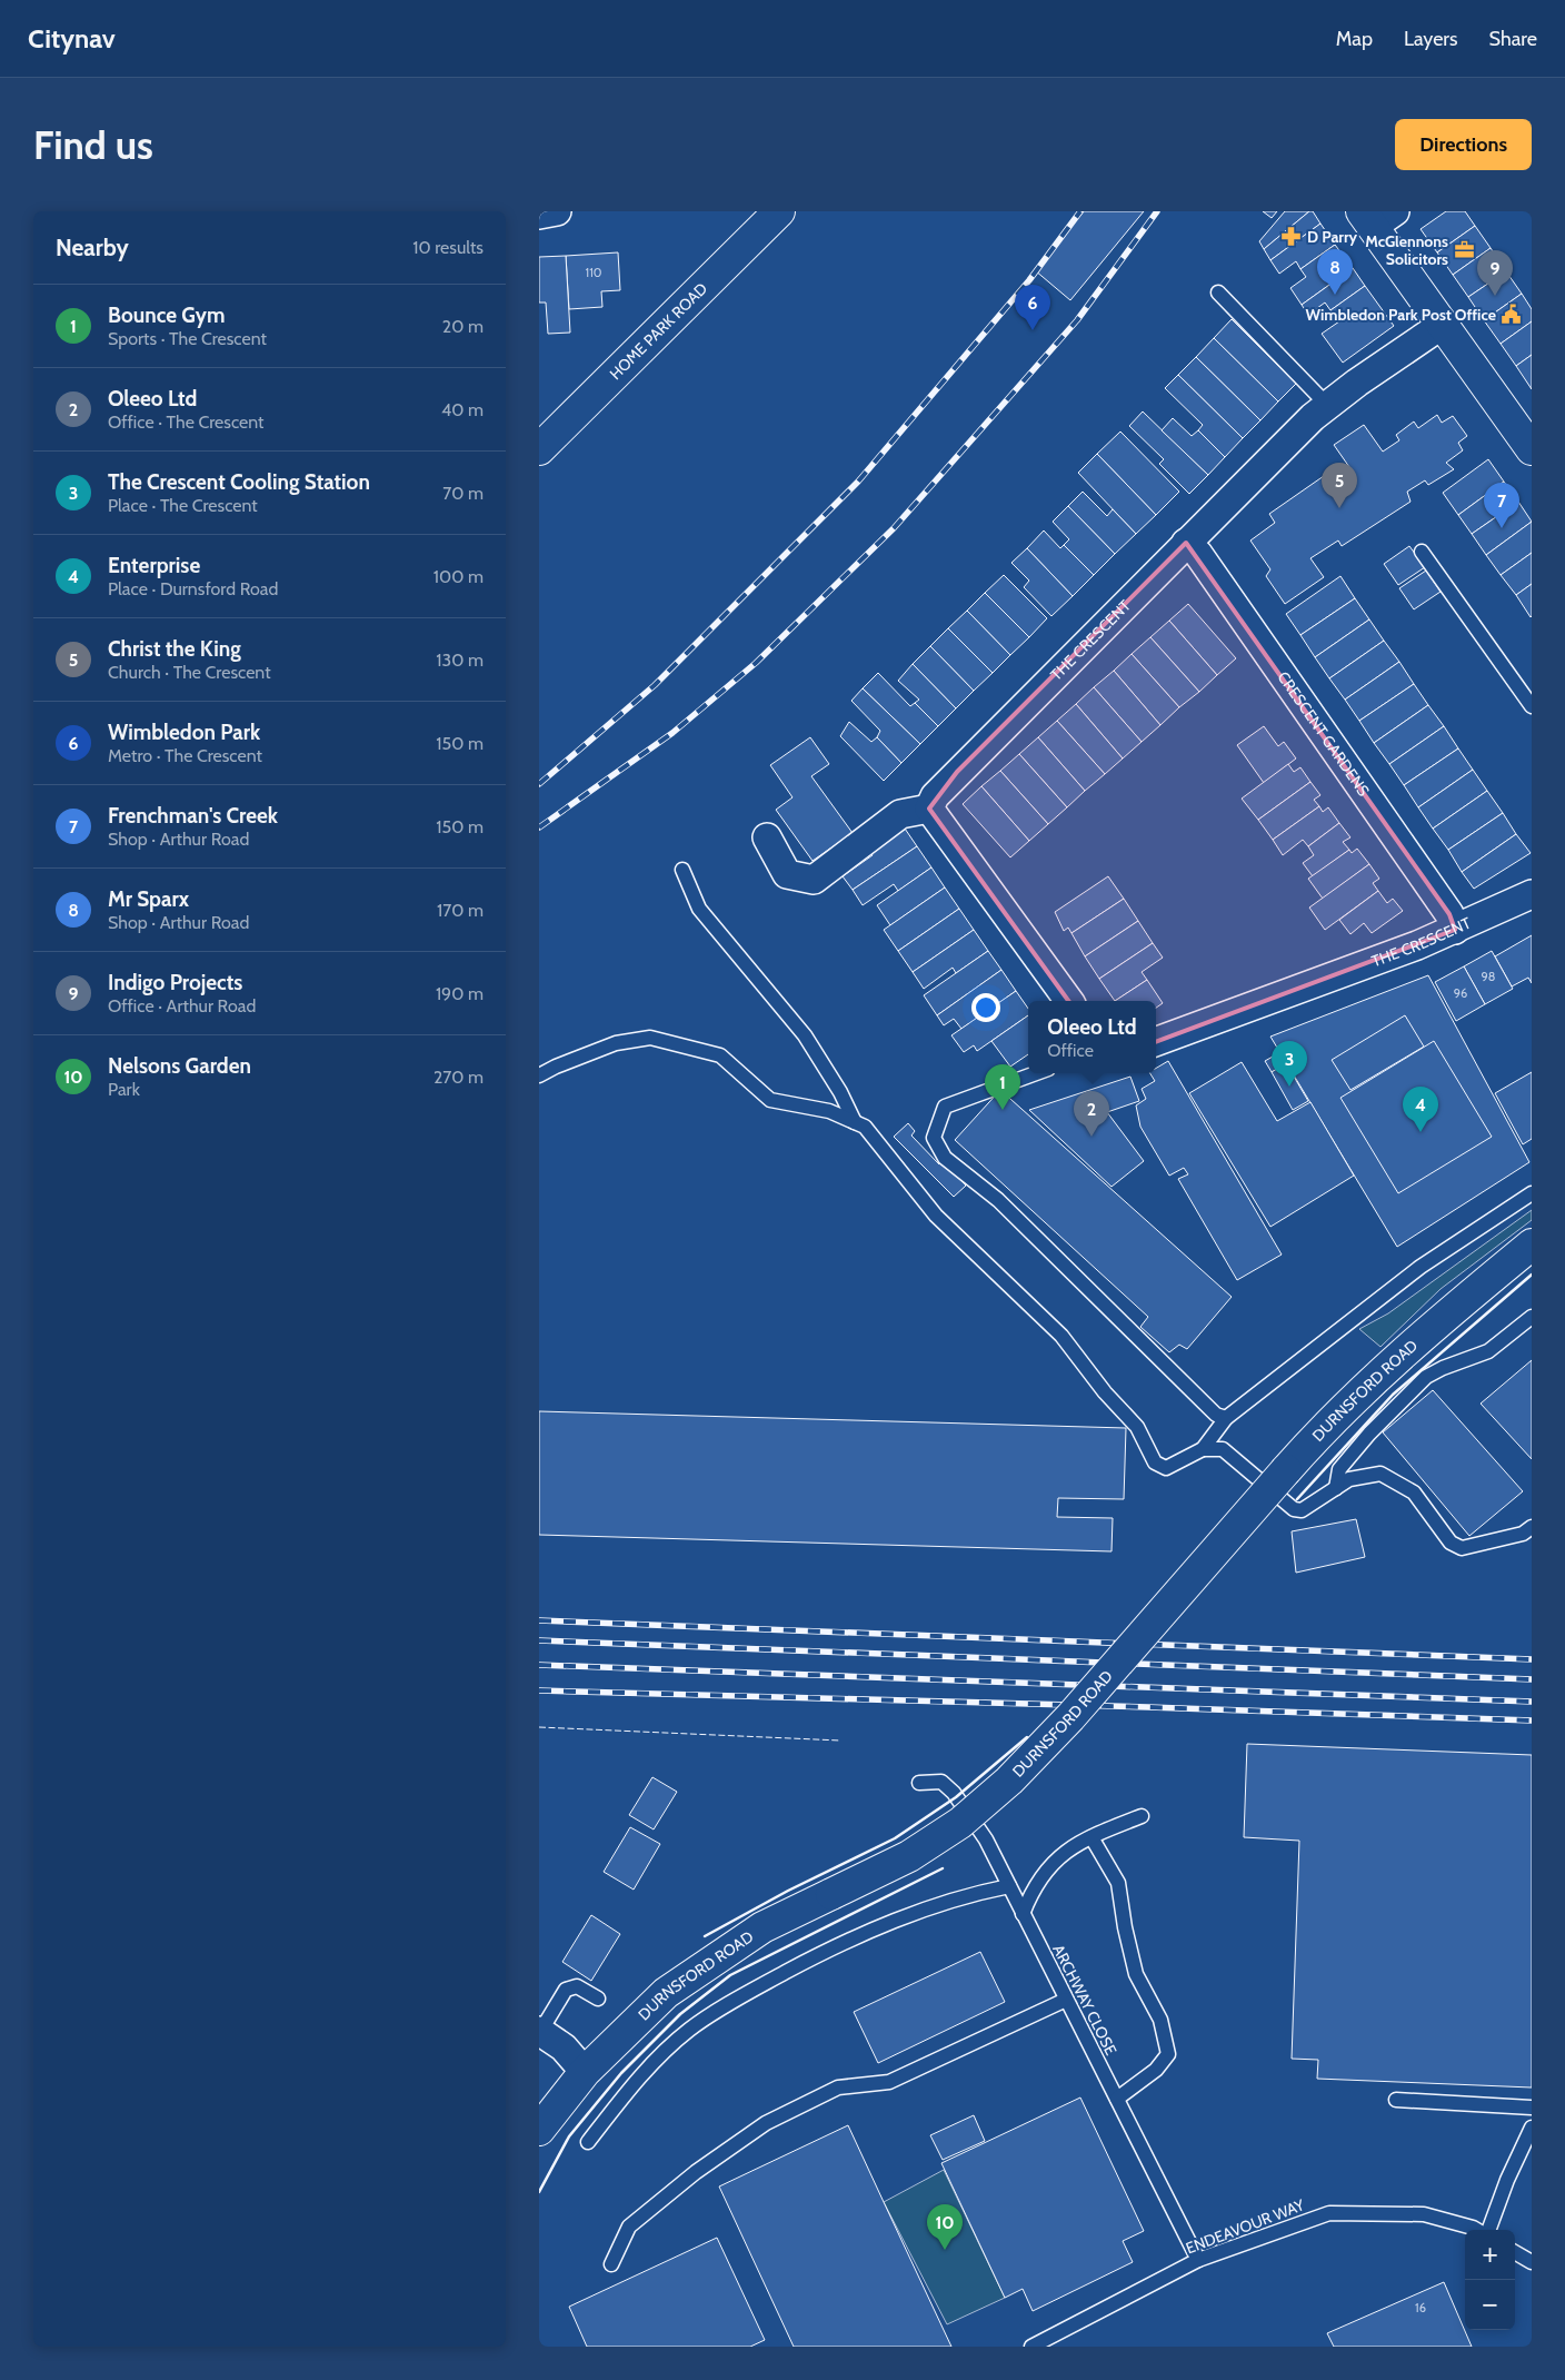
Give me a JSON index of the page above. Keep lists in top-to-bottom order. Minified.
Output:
{"streets":{"main road":["HOME PARK ROAD","DURNSFORD ROAD"],"street":["THE CRESCENT","CRESCENT GARDENS"],"lane":["ARCHWAY CLOSE","ENDEAVOUR WAY"]},"crossings":[["THE CRESCENT","CRESCENT GARDENS"],["ARCHWAY CLOSE","ENDEAVOUR WAY"]],"places":{"pharmacy":["D Parry"],"office":["McGlennons Solicitors"],"public building":["Wimbledon Park Post Office"]},"house_numbers":["110","98","96","16"],"page":{"header":"Citynav","nav":["Map","Layers","Share"],"buttons":"Directions","title":"Find us","heading":["Nearby","10 results"],"pins":["8","9","6","5","7","3","1","4","2","10"],"list":[{"mark":"1","name":"Bounce Gym","note":"Sports · The Crescent","value":"20 m"},{"mark":"2","name":"Oleeo Ltd","note":"Office · The Crescent","value":"40 m"},{"mark":"3","name":"The Crescent Cooling Station","note":"Place · The Crescent","value":"70 m"},{"mark":"4","name":"Enterprise","note":"Place · Durnsford Road","value":"100 m"},{"mark":"5","name":"Christ the King","note":"Church · The Crescent","value":"130 m"},{"mark":"6","name":"Wimbledon Park","note":"Metro · The Crescent","value":"150 m"},{"mark":"7","name":"Frenchman's Creek","note":"Shop · Arthur Road","value":"150 m"},{"mark":"8","name":"Mr Sparx","note":"Shop · Arthur Road","value":"170 m"},{"mark":"9","name":"Indigo Projects","note":"Office · Arthur Road","value":"190 m"},{"mark":"10","name":"Nelsons Garden","note":"Park","value":"270 m"}],"popup":["Oleeo Ltd","Office"],"map_buttons":["+","−"]}}
